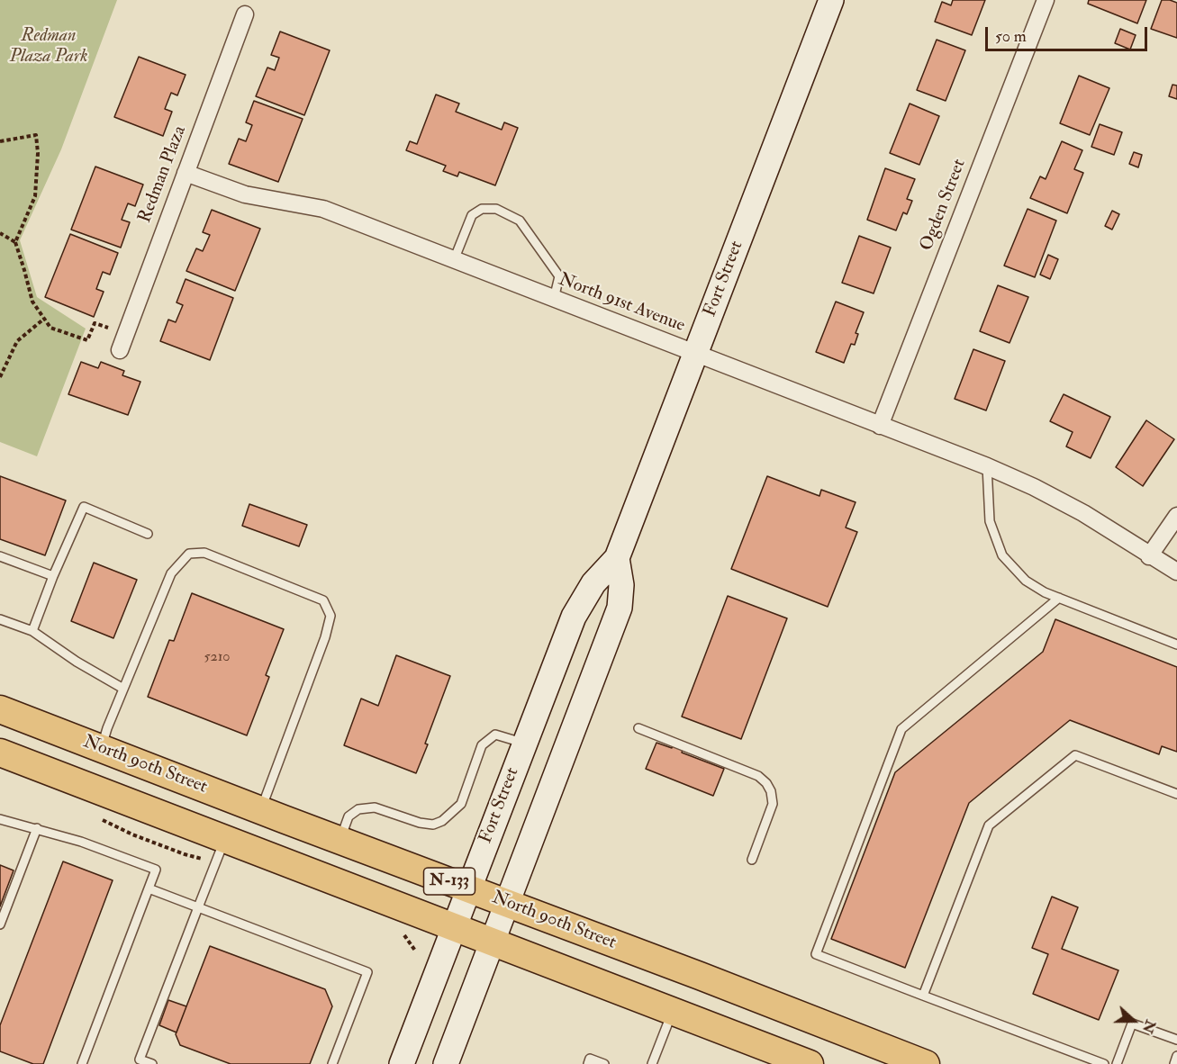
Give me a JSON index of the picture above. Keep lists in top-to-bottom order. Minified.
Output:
{"streets":{"main road":["Fort Street","North 90th Street","N-133"],"street":["Redman Plaza","Ogden Street","North 91st Avenue"]},"crossings":[["Redman Plaza","North 91st Avenue"],["Ogden Street","North 91st Avenue"],["Fort Street","North 91st Avenue"],["Fort Street","North 90th Street"],["Fort Street","N-133"]],"parks":["Redman Plaza Park"],"house_numbers":["5210"],"scale_bar":"50 m","north":"right"}
